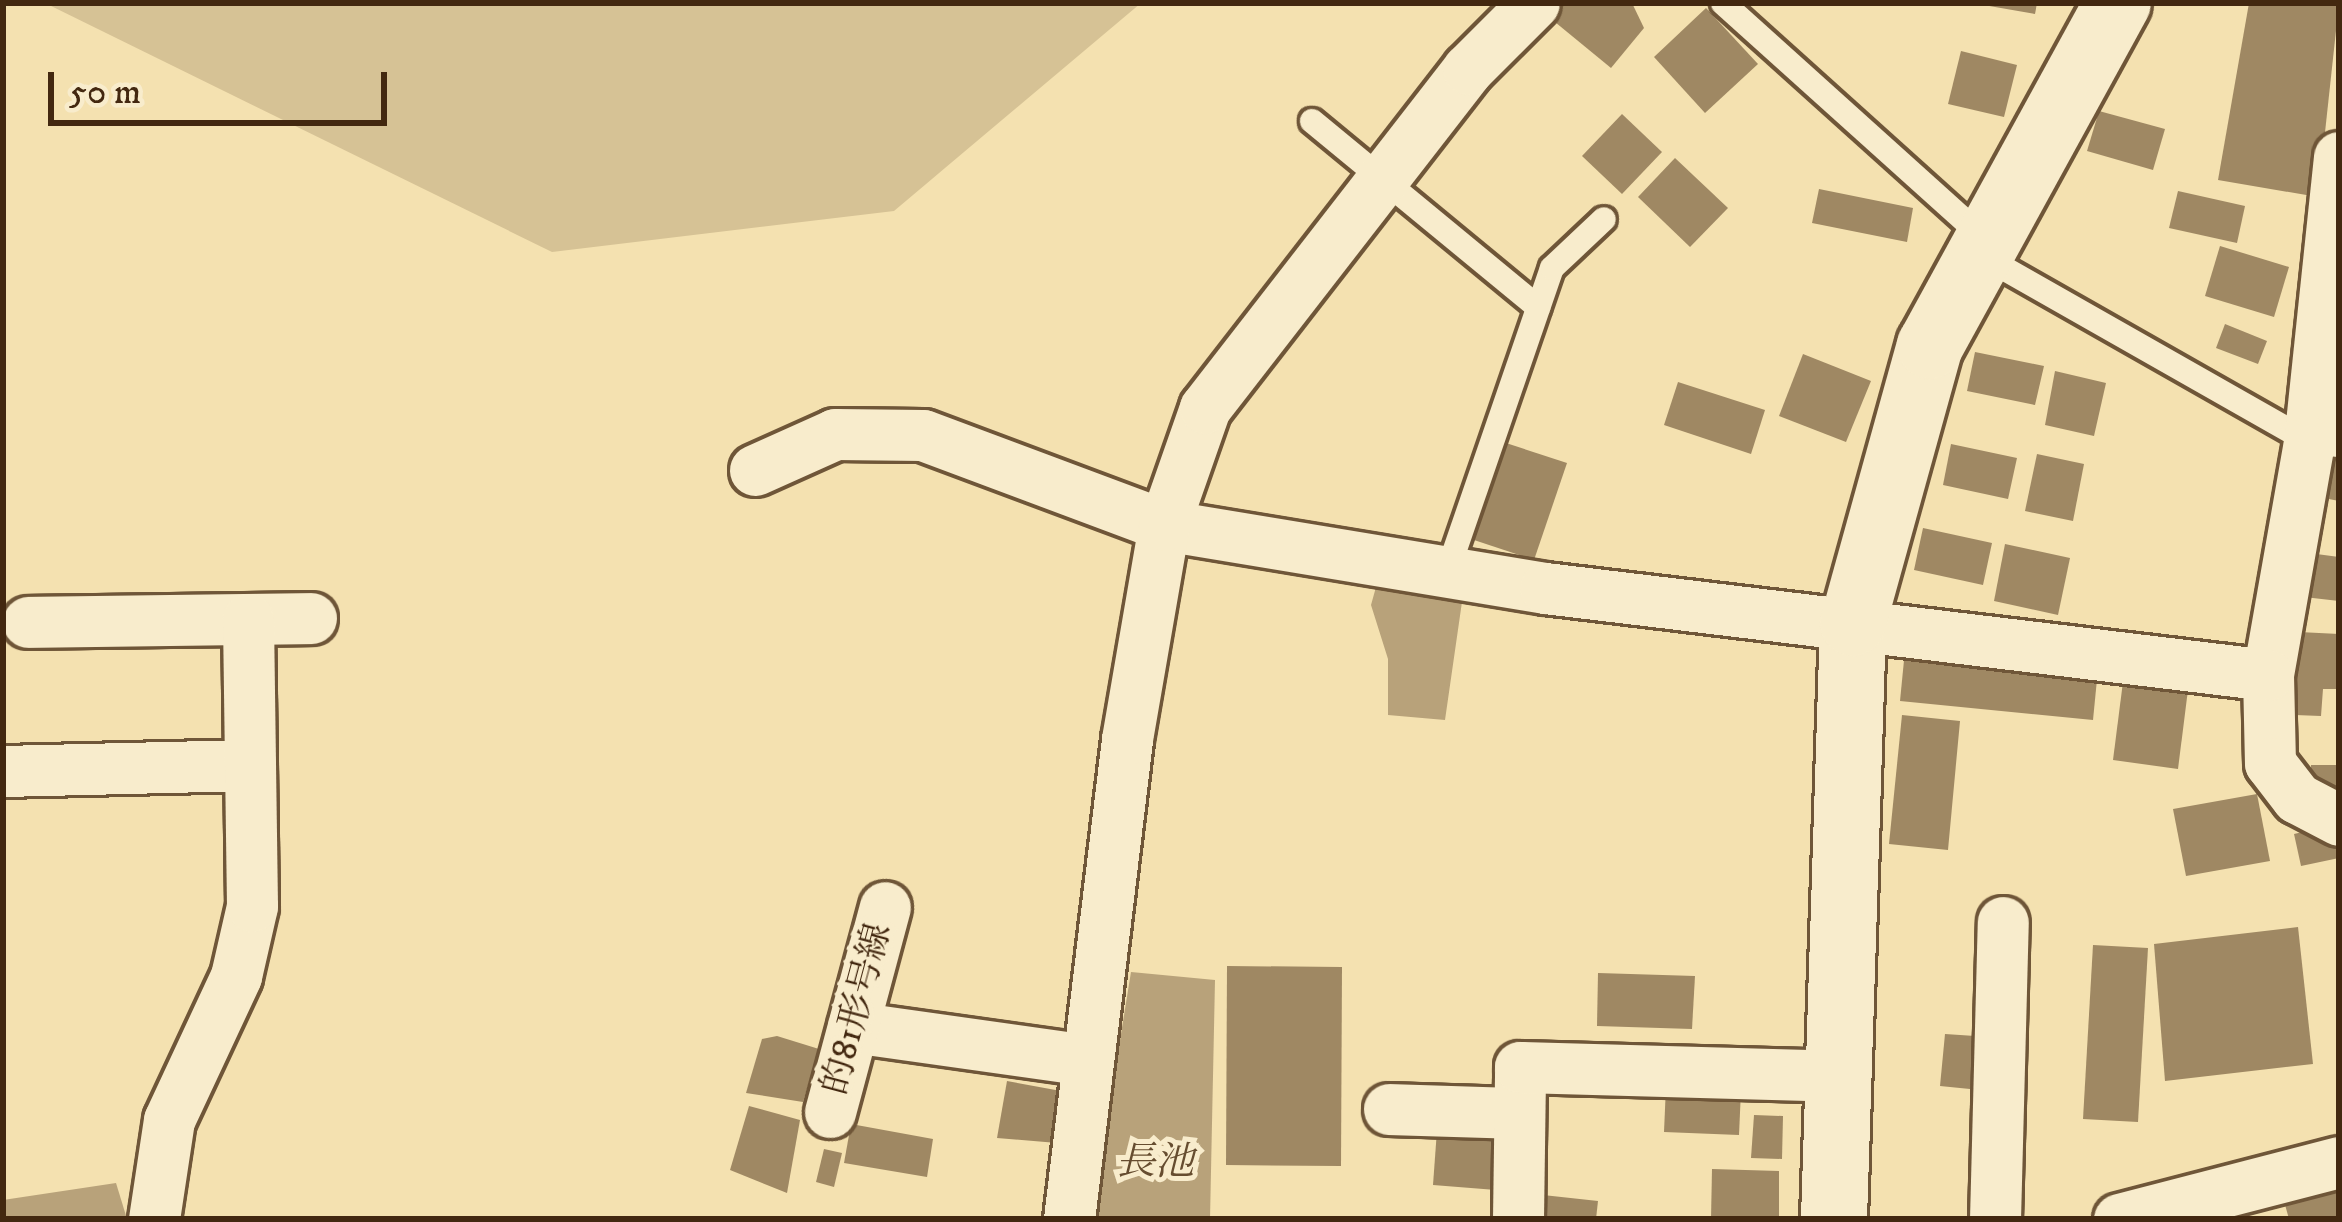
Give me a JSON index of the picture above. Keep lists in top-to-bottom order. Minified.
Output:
{"streets":{"street":["的81形号線"]},"water":["長池"],"scale_bar":"50 m"}
